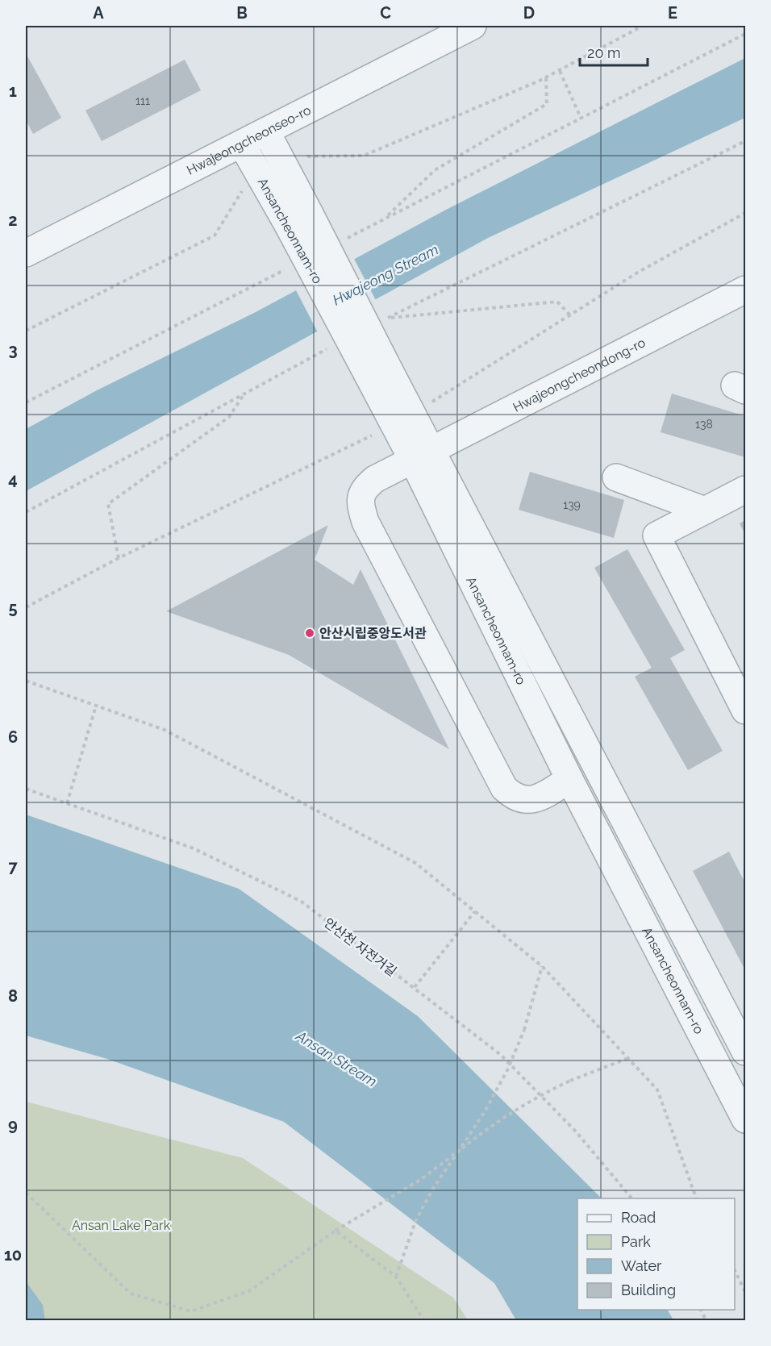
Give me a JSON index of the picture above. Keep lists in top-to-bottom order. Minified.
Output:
{"streets":{"street":["Hwajeongcheonseo-ro","Ansancheonnam-ro","Hwajeongcheondong-ro"],"path":["안산천 자전거길"]},"crossings":[["Hwajeongcheonseo-ro","Ansancheonnam-ro"],["Ansancheonnam-ro","Hwajeongcheondong-ro"]],"water":["Hwajeong Stream","Ansan Stream"],"parks":["Ansan Lake Park"],"places":["안산시립중앙도서관"],"house_numbers":["111","138","139"],"legend":["Road","Park","Water","Building"],"scale_bar":"20 m","grid":{"columns":["A","B","C","D","E"],"rows":["1","2","3","4","5","6","7","8","9","10"]}}
